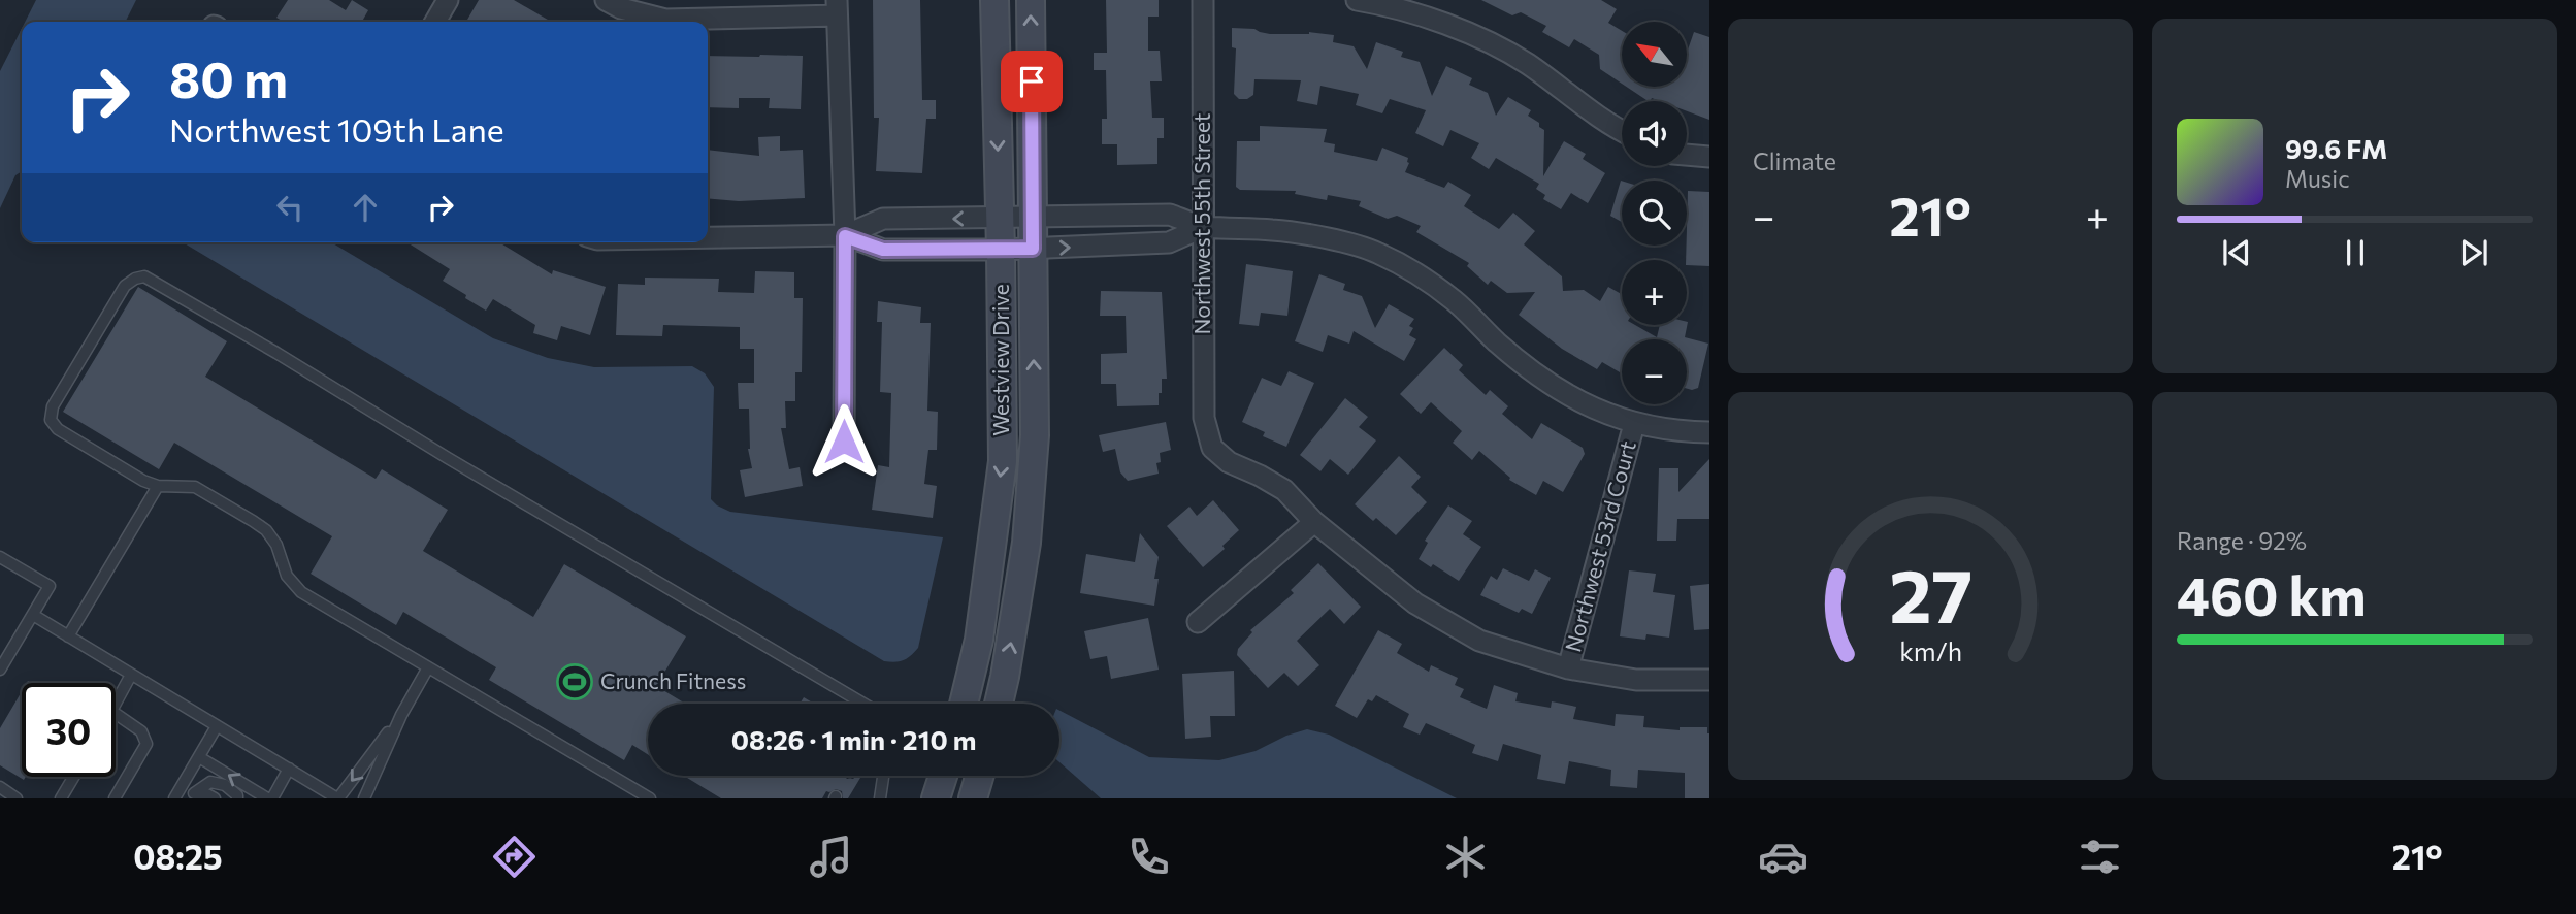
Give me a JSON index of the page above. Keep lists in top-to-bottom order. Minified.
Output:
{"streets":{"street":["Northwest 55th Street","Westview Drive","Northwest 53rd Court"]},"places":{"sports":["Crunch Fitness"]},"north":"top left","page":{"tile":["Climate",["Range · 92%","460 km"]],"map_buttons":["+","−"],"turn":["80 m","Northwest 109th Lane"],"song":["99.6 FM","Music"],"heat":["−","21°","+"],"limit":"30","trip":"08:26 · 1 min · 210 m","tabs":["08:25","21°"],"gauge":["27","km/h"]}}
